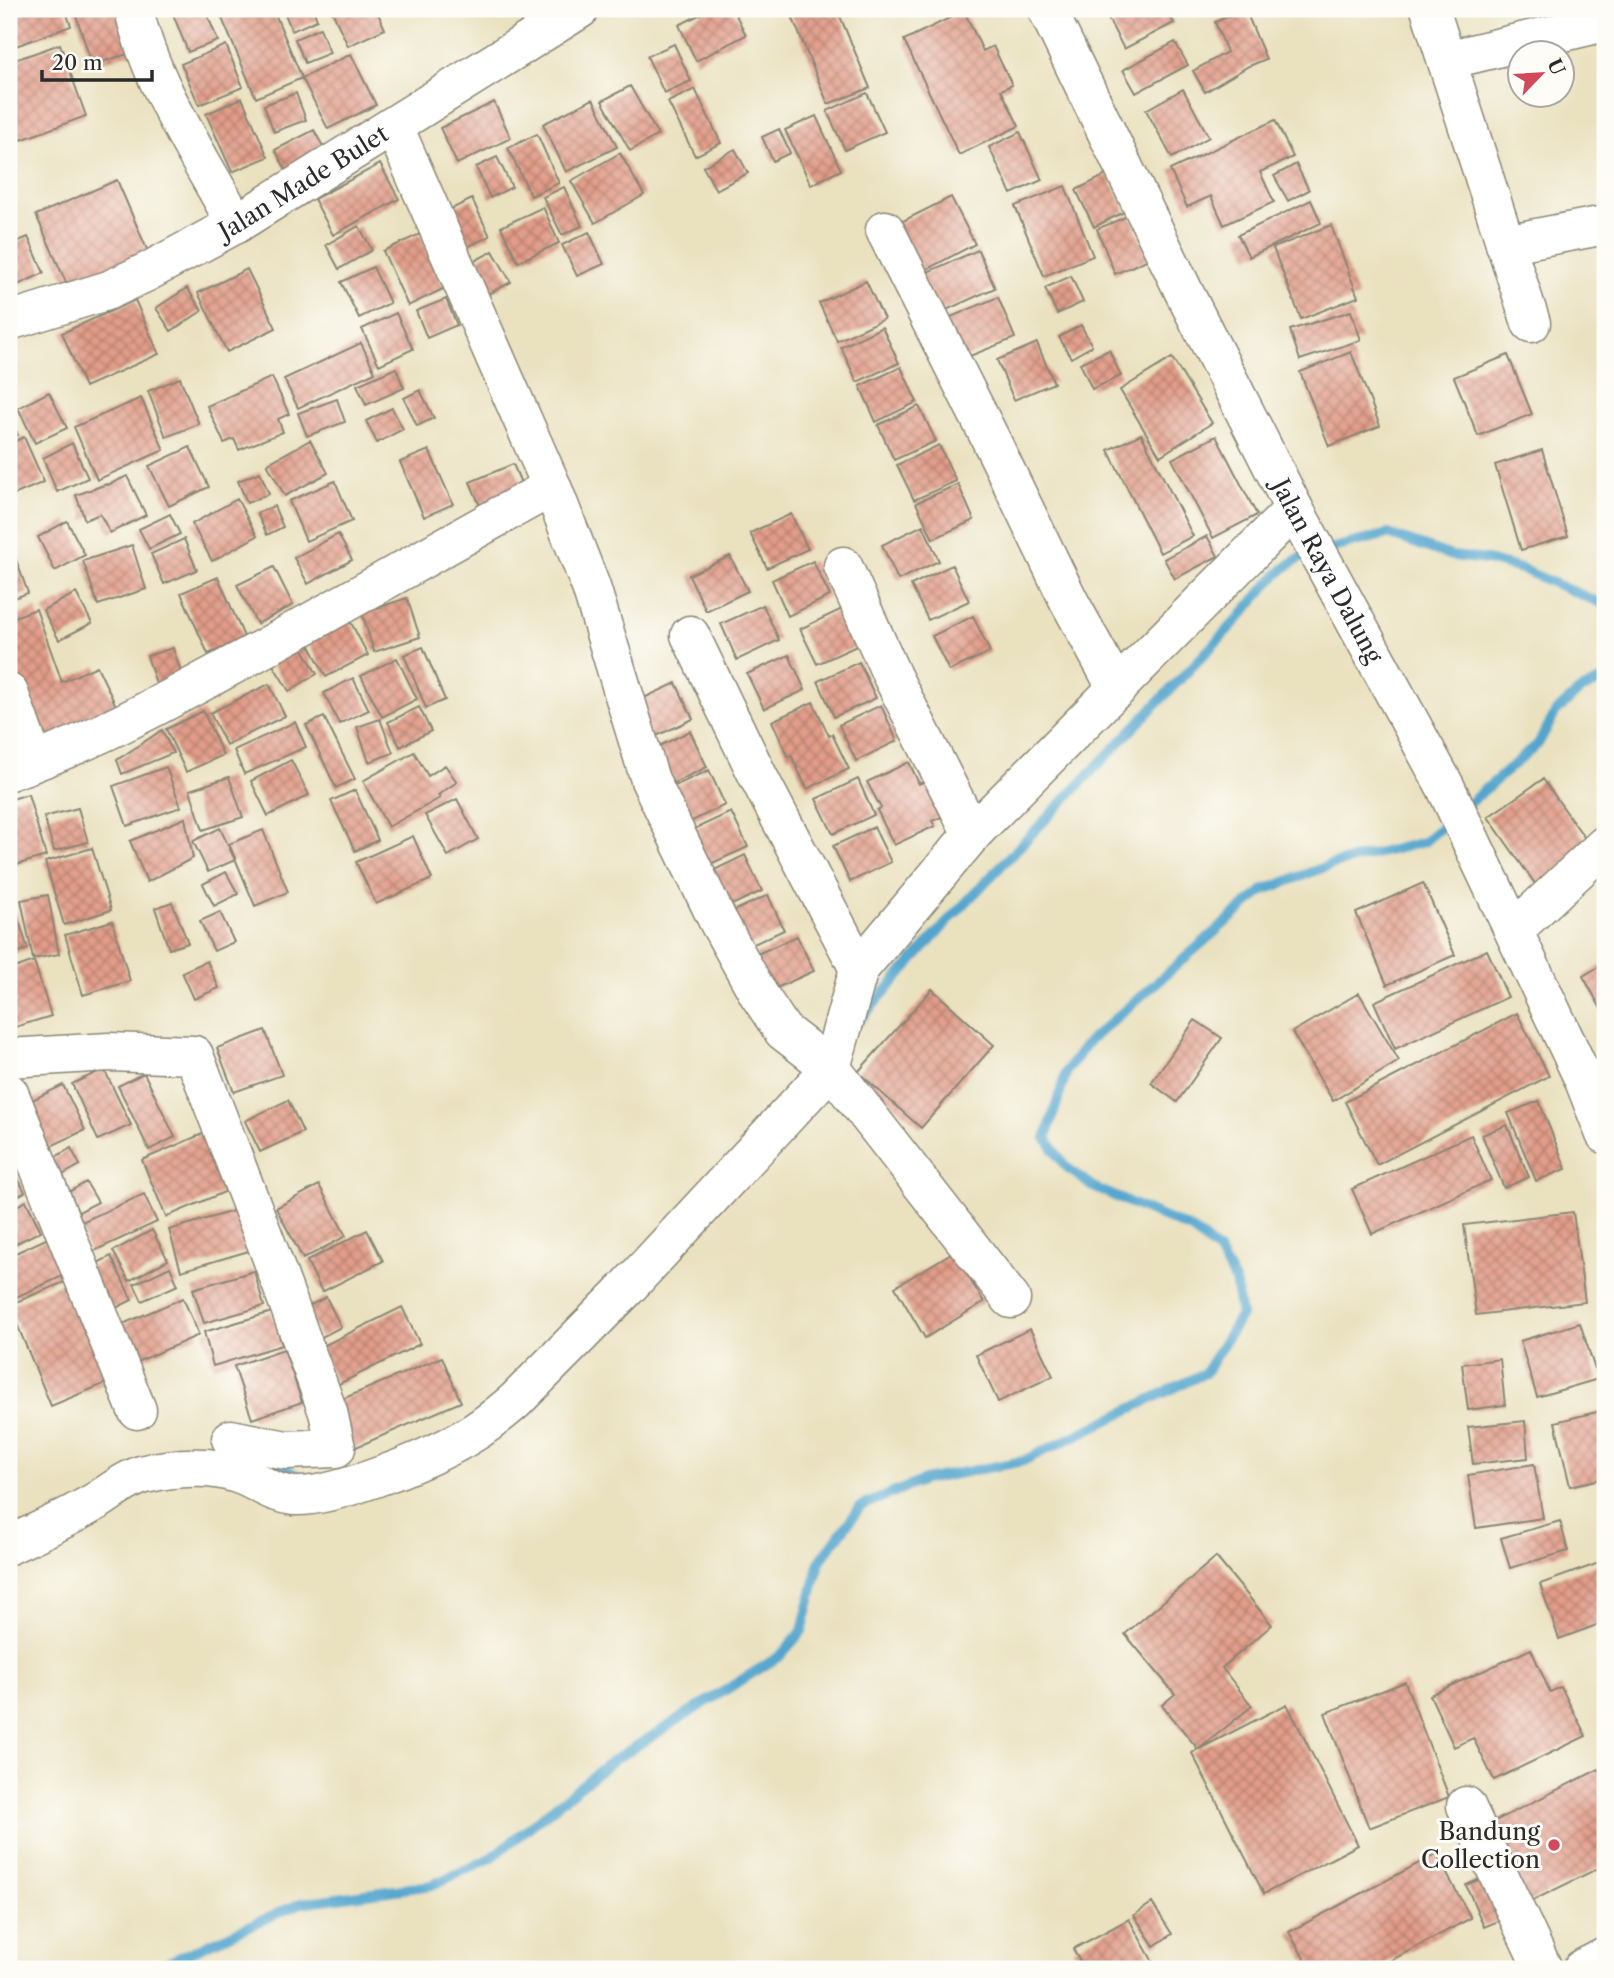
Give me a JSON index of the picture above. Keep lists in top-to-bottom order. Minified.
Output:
{"streets":{"street":["Jalan Made Bulet","Jalan Raya Dalung"]},"places":["Bandung Collection"],"scale_bar":"20 m","north":"top right"}
